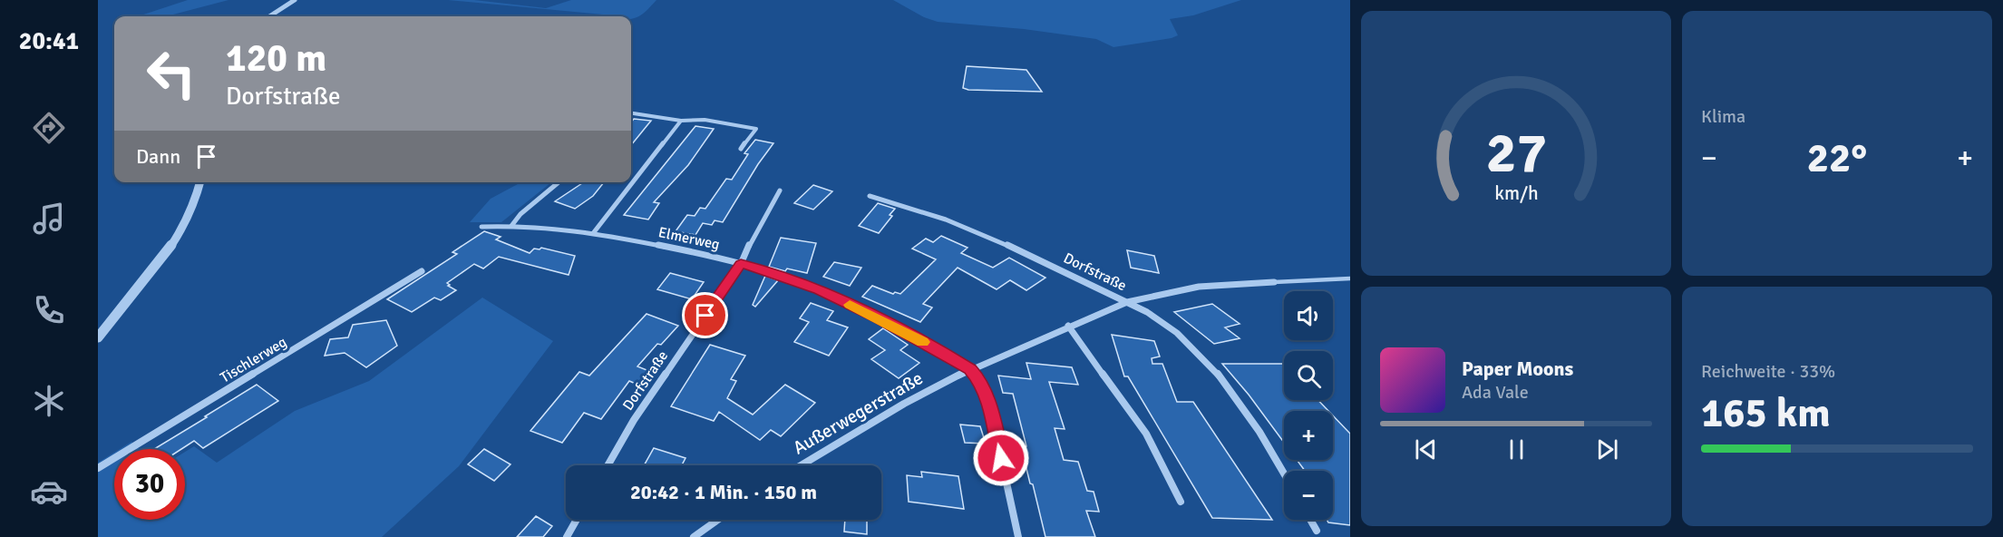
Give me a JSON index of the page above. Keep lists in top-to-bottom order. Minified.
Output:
{"streets":{"street":["Elmerweg","Dorfstraße","Tischlerweg","Außerwegerstraße"]},"crossings":[["Elmerweg","Dorfstraße"],["Elmerweg","Außerwegerstraße"],["Dorfstraße","Außerwegerstraße"]],"page":{"tabs":"20:41","tile":["Klima",["Reichweite · 33%","165 km"]],"turn":["120 m","Dorfstraße"],"then":"Dann","heat":["−","22°","+"],"map_buttons":["+","−"],"song":["Paper Moons","Ada Vale"],"limit":"30","trip":"20:42 · 1 Min. · 150 m","gauge":["27","km/h"]}}
